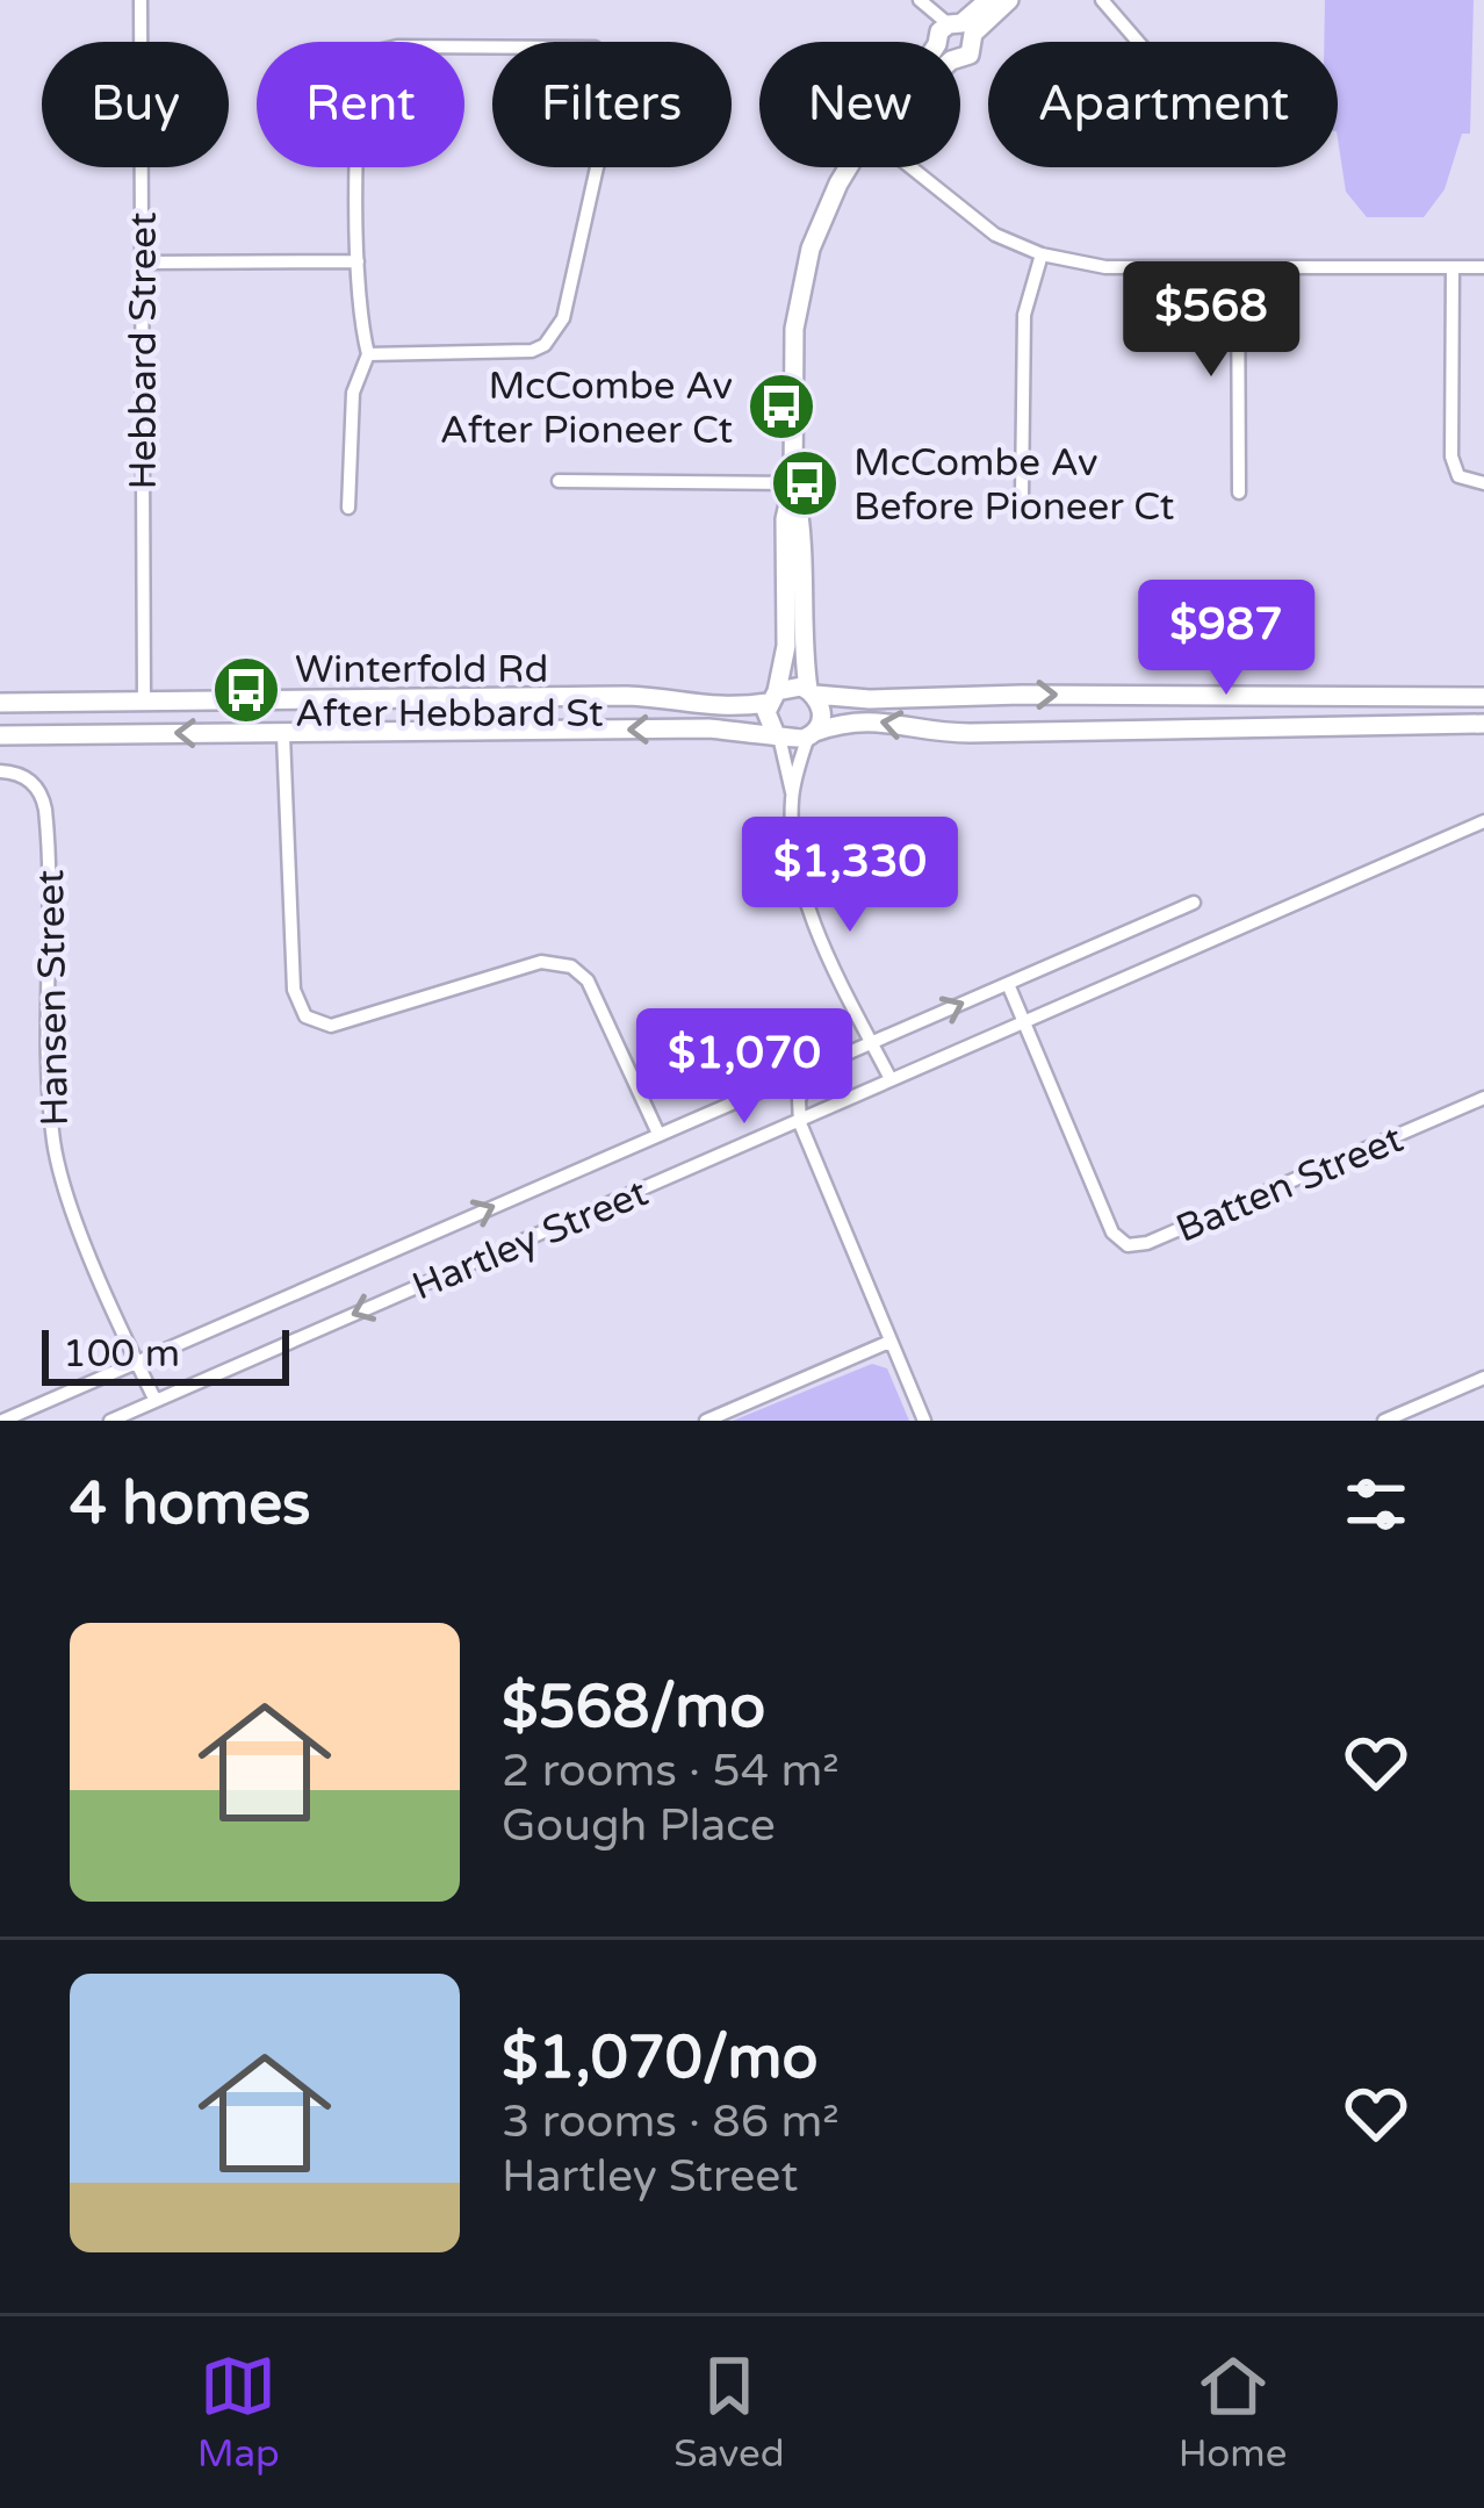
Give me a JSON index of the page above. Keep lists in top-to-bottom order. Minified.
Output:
{"streets":{"street":["Hebbard Street","Hansen Street","Batten Street","Hartley Street"]},"crossings":[["Hansen Street","Hartley Street"],["Batten Street","Hartley Street"]],"places":{"bus stop":["McCombe Av After Pioneer Ct","McCombe Av Before Pioneer Ct","Winterfold Rd After Hebbard St"]},"scale_bar":"100 m","page":{"chip":["Buy","Rent","Filters","New","Apartment"],"price":["$568","$987","$1,330","$1,070"],"scale":"100 m","heading":"4 homes","list":[{"name":"$568/mo","note":"2 rooms · 54 m² · Gough Place"},{"name":"$1,070/mo","note":"3 rooms · 86 m² · Hartley Street"}],"tabs":["Map","Saved","Home"]}}
